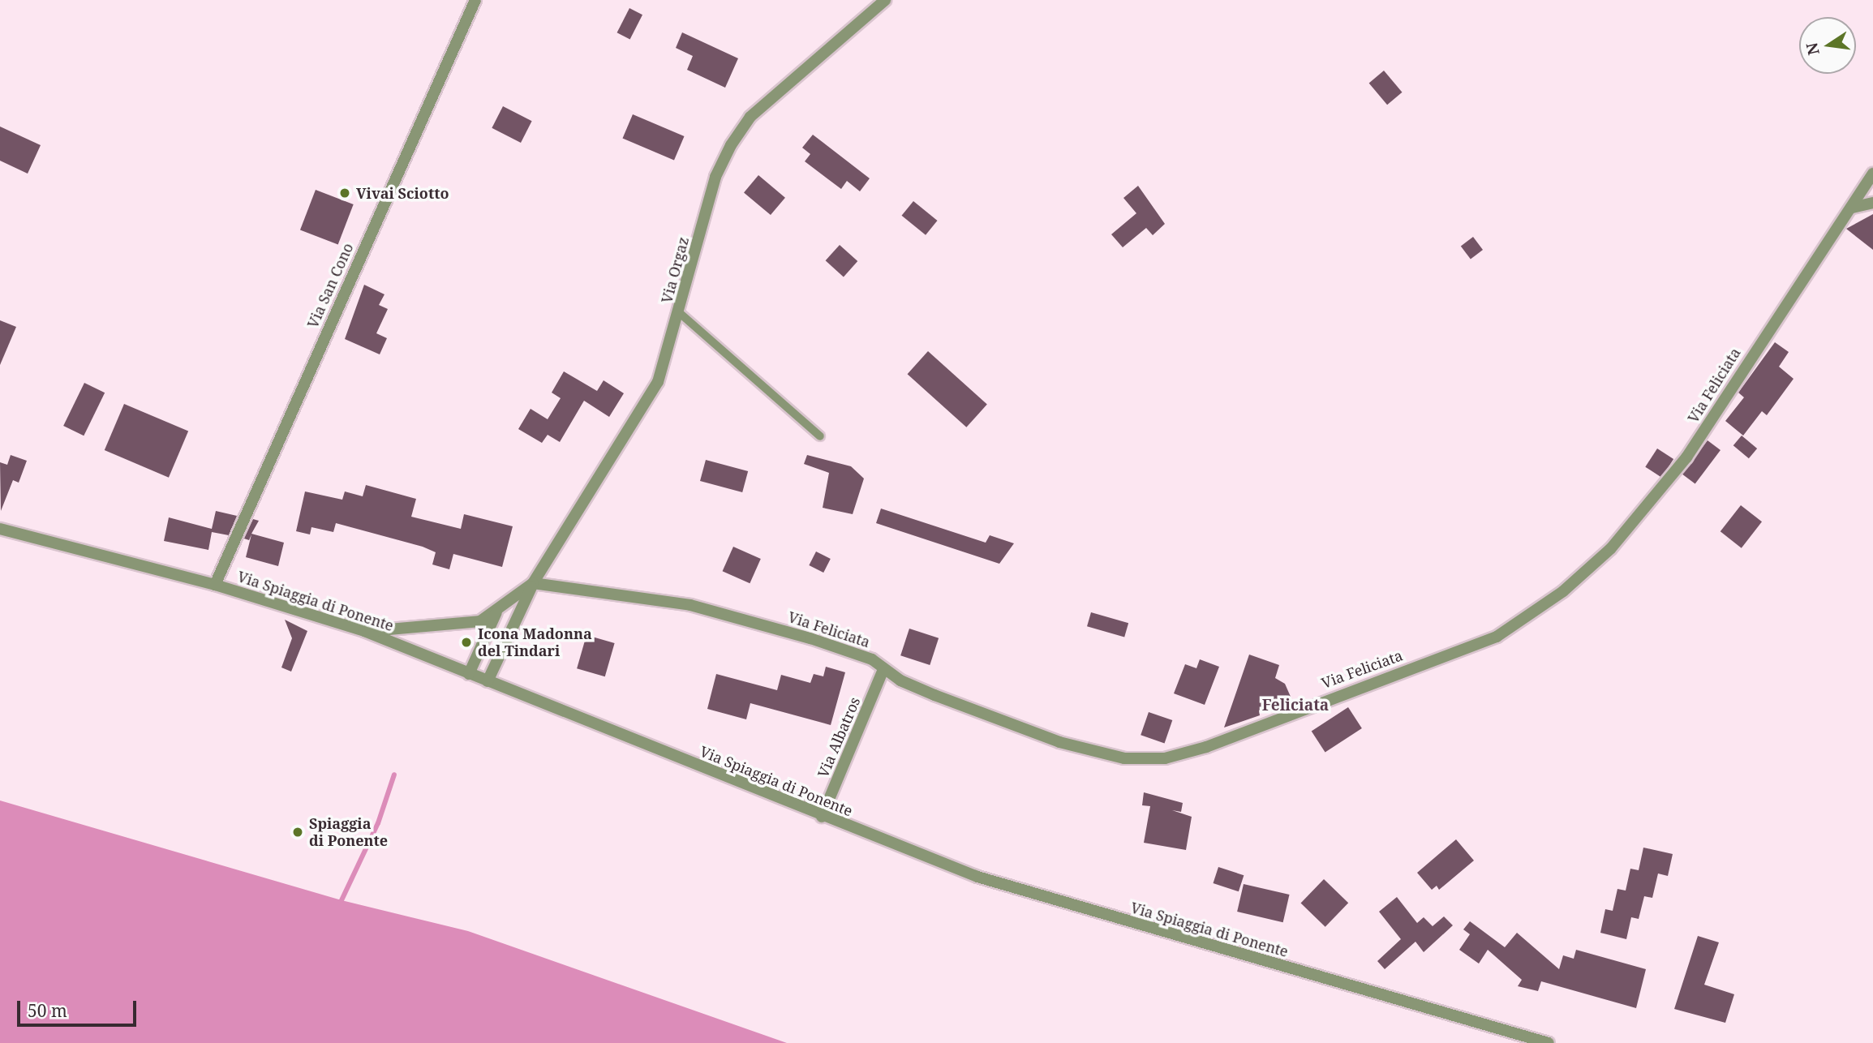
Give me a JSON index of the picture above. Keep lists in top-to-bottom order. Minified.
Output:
{"streets":{"street":["Via Orgaz","Via San Cono","Via Feliciata","Via Spiaggia di Ponente","Via Albatros"]},"crossings":[["Via Orgaz","Via Feliciata"],["Via San Cono","Via Spiaggia di Ponente"],["Via Feliciata","Via Albatros"],["Via Spiaggia di Ponente","Via Albatros"]],"districts":["Feliciata"],"places":["Vivai Sciotto","Icona Madonna del Tindari","Spiaggia di Ponente"],"scale_bar":"50 m","north":"left"}
